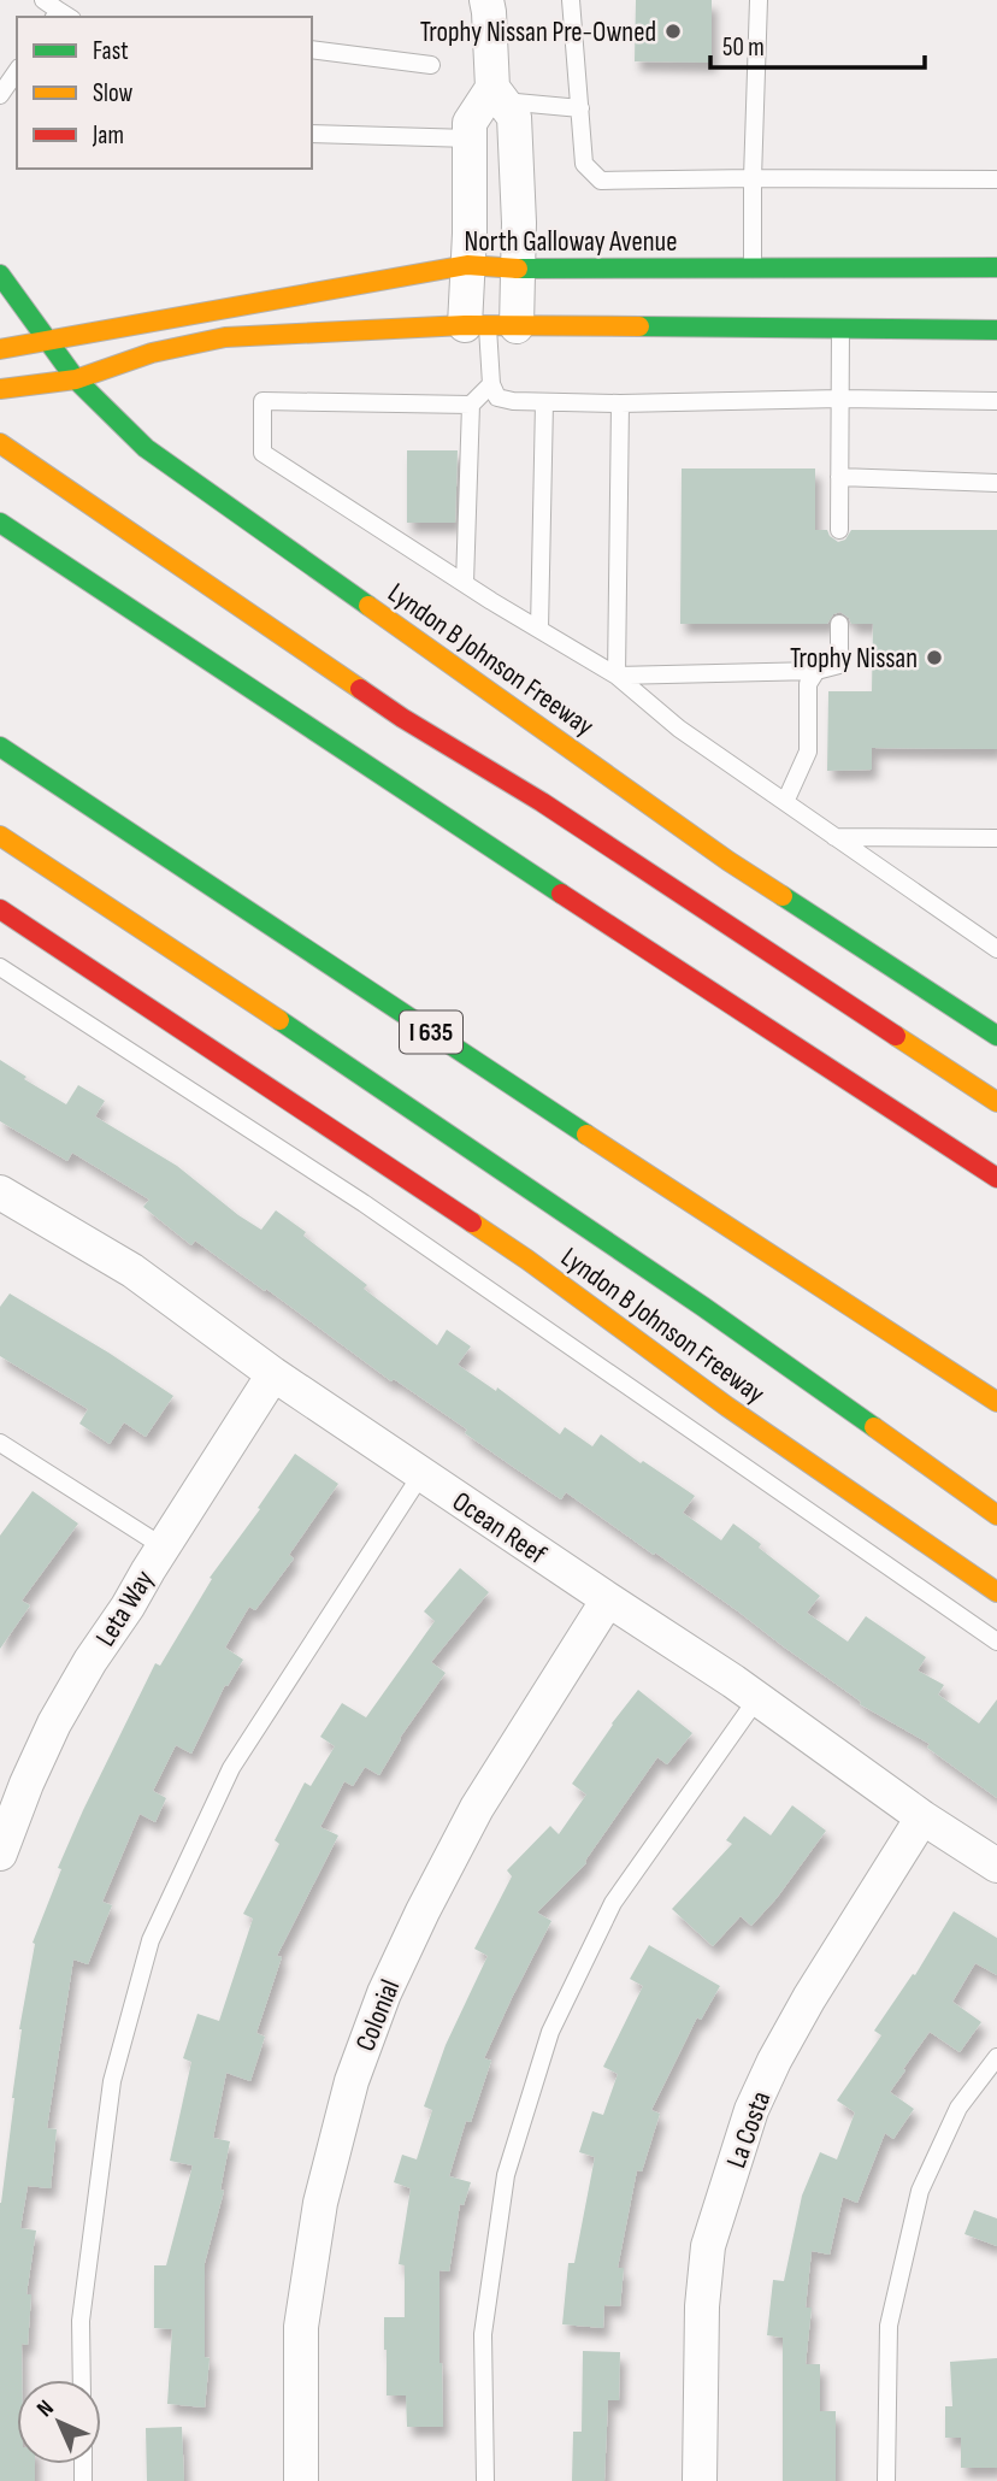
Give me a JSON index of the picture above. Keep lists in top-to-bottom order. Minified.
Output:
{"streets":{"main road":["North Galloway Avenue","Lyndon B Johnson Freeway","I 635"],"street":["Ocean Reef","Leta Way","Colonial","La Costa"]},"crossings":[["North Galloway Avenue","Lyndon B Johnson Freeway"],["Ocean Reef","Leta Way"],["Ocean Reef","Colonial"],["Ocean Reef","La Costa"]],"places":["Trophy Nissan Pre-Owned","Trophy Nissan"],"legend":["Fast","Slow","Jam"],"scale_bar":"50 m","north":"top left"}
